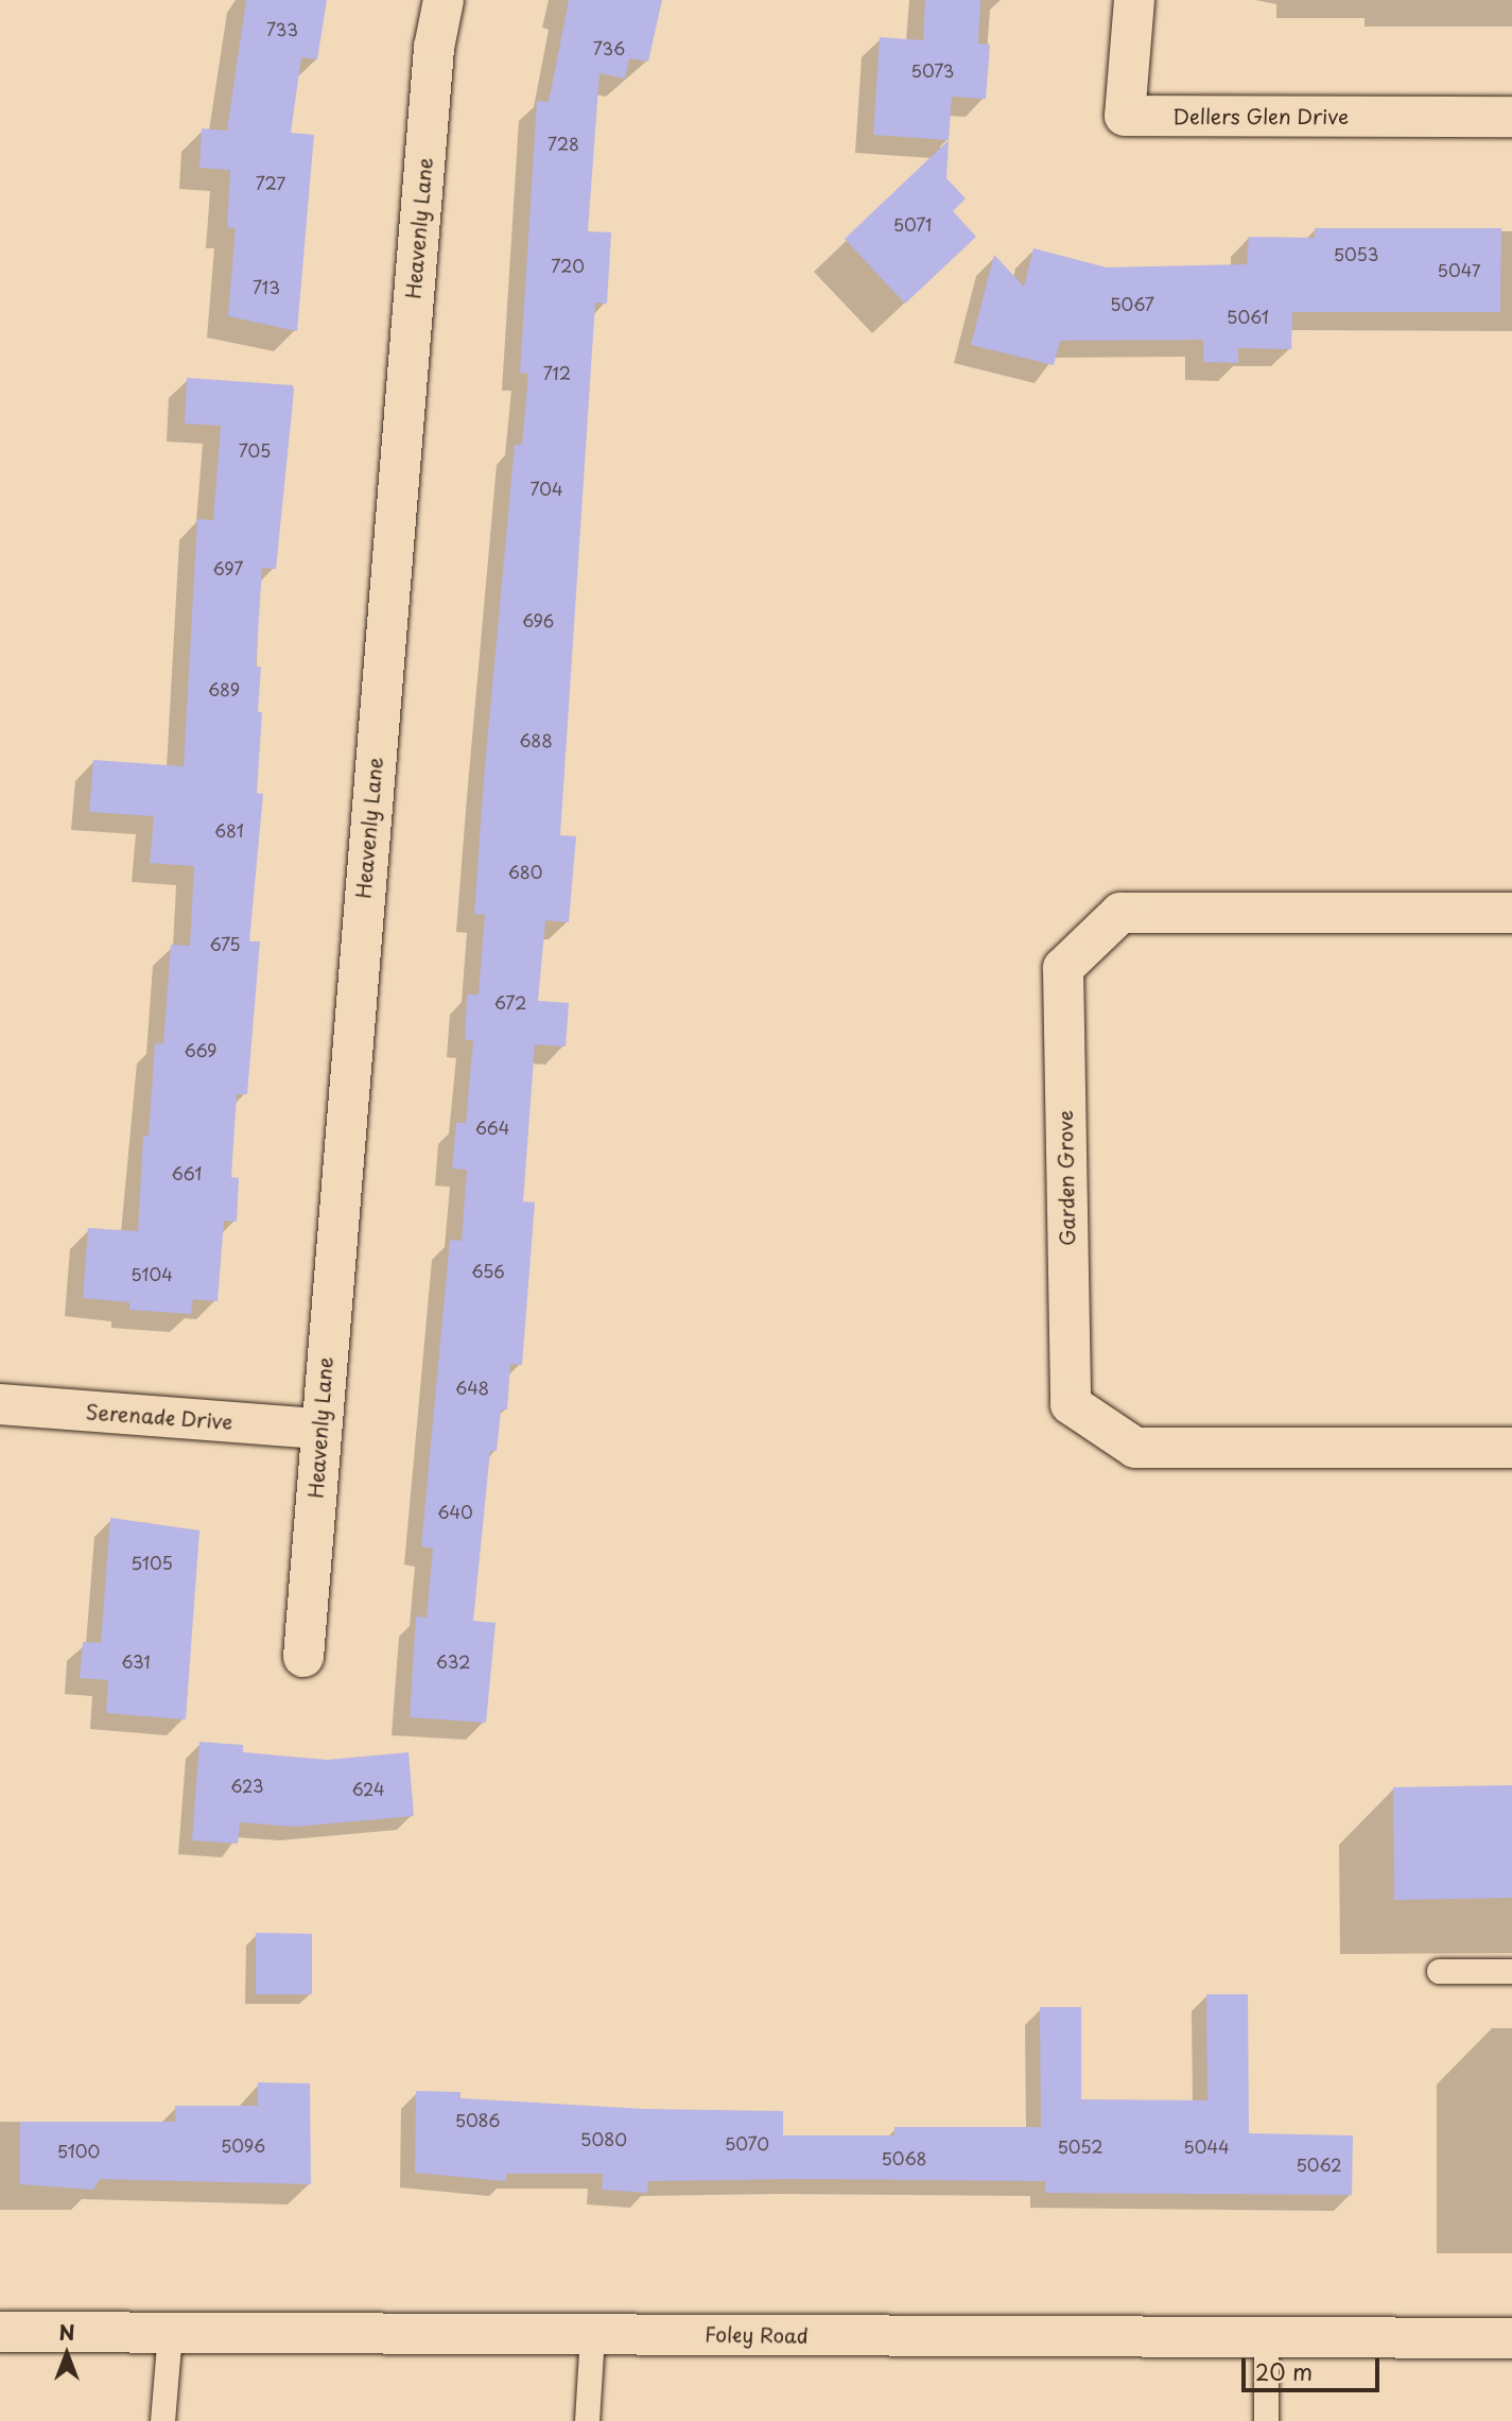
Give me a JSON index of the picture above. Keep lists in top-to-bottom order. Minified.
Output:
{"streets":{"street":["Dellers Glen Drive","Heavenly Lane","Garden Grove","Serenade Drive","Foley Road"]},"crossings":[["Heavenly Lane","Serenade Drive"]],"house_numbers":["733","736","5073","728","727","5071","5053","720","5047","713","5067","5061","712","705","704","697","696","689","688","681","680","675","672","669","664","661","656","5104","648","640","5105","631","632","623","624","5086","5080","5070","5096","5052","5044","5100","5068","5062"],"scale_bar":"20 m","north":"top"}
